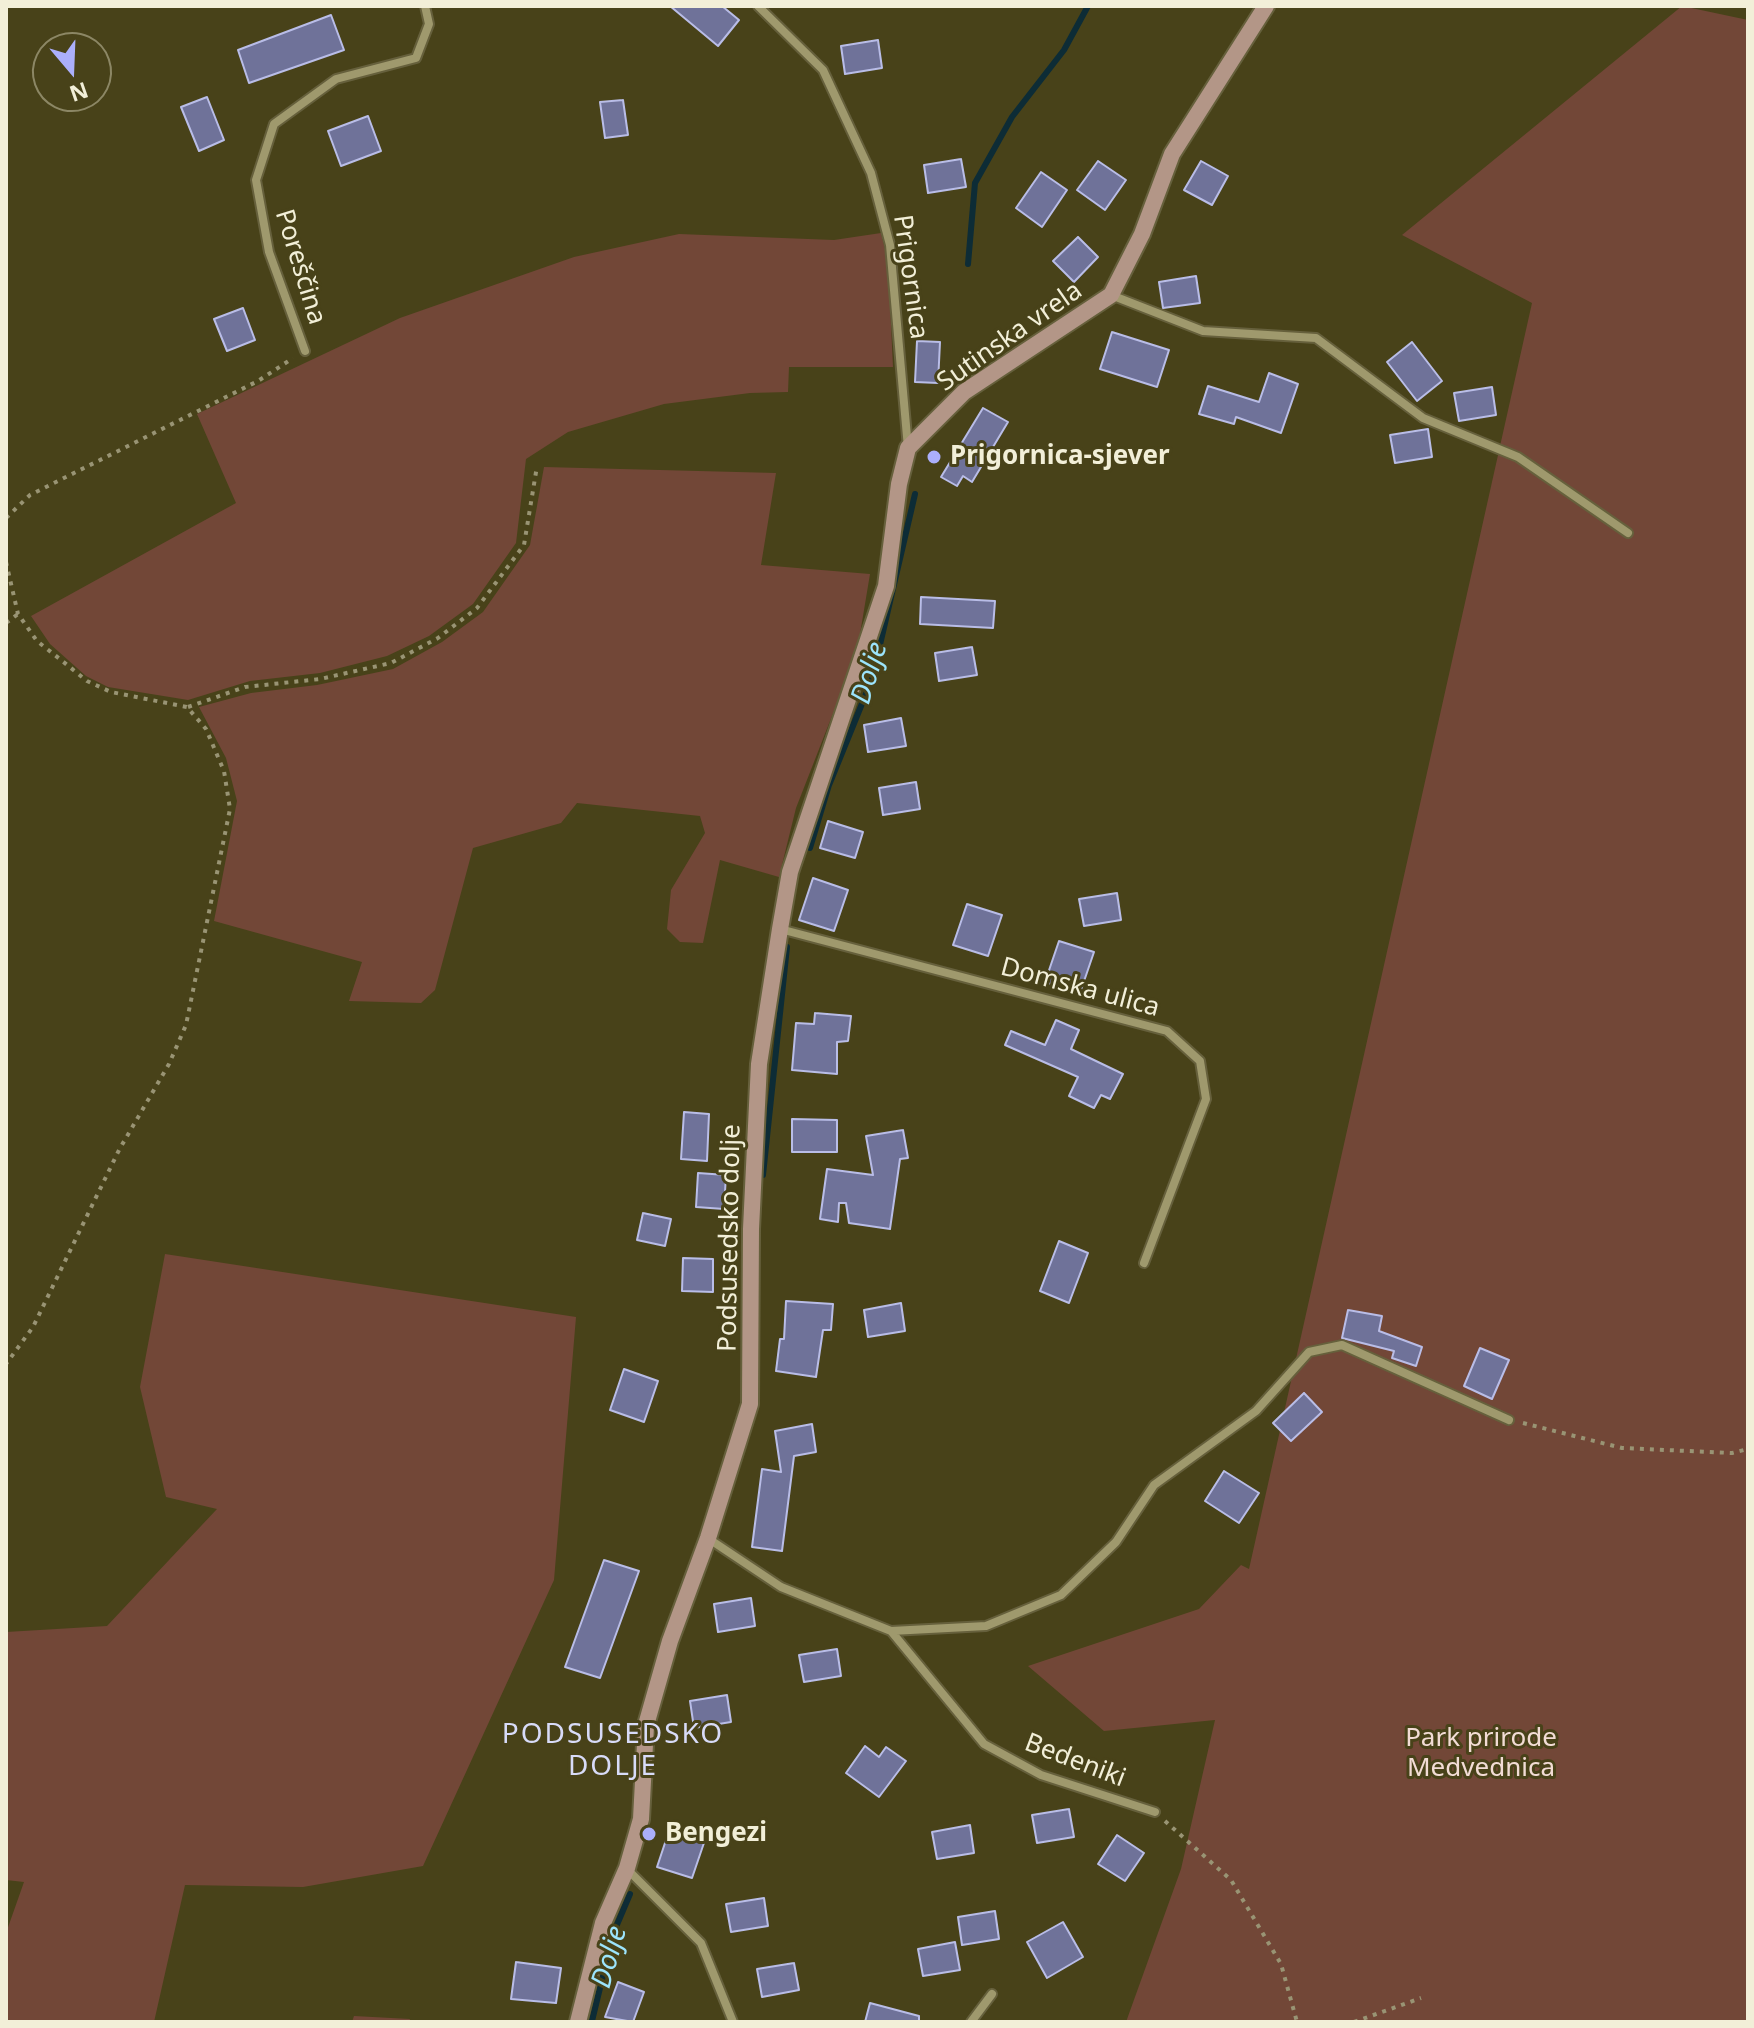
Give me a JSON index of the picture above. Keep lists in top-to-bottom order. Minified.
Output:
{"streets":{"street":["Poreščina","Prigornica","Sutinska vrela","Domska ulica","Podsusedsko dolje","Bedeniki"]},"crossings":[["Prigornica","Sutinska vrela"],["Prigornica","Podsusedsko dolje"],["Sutinska vrela","Podsusedsko dolje"],["Domska ulica","Podsusedsko dolje"]],"districts":["PODSUSEDSKO DOLJE"],"water":["Dolje"],"parks":["Park prirode Medvednica"],"places":["Prigornica-sjever","Bengezi"],"north":"bottom"}
